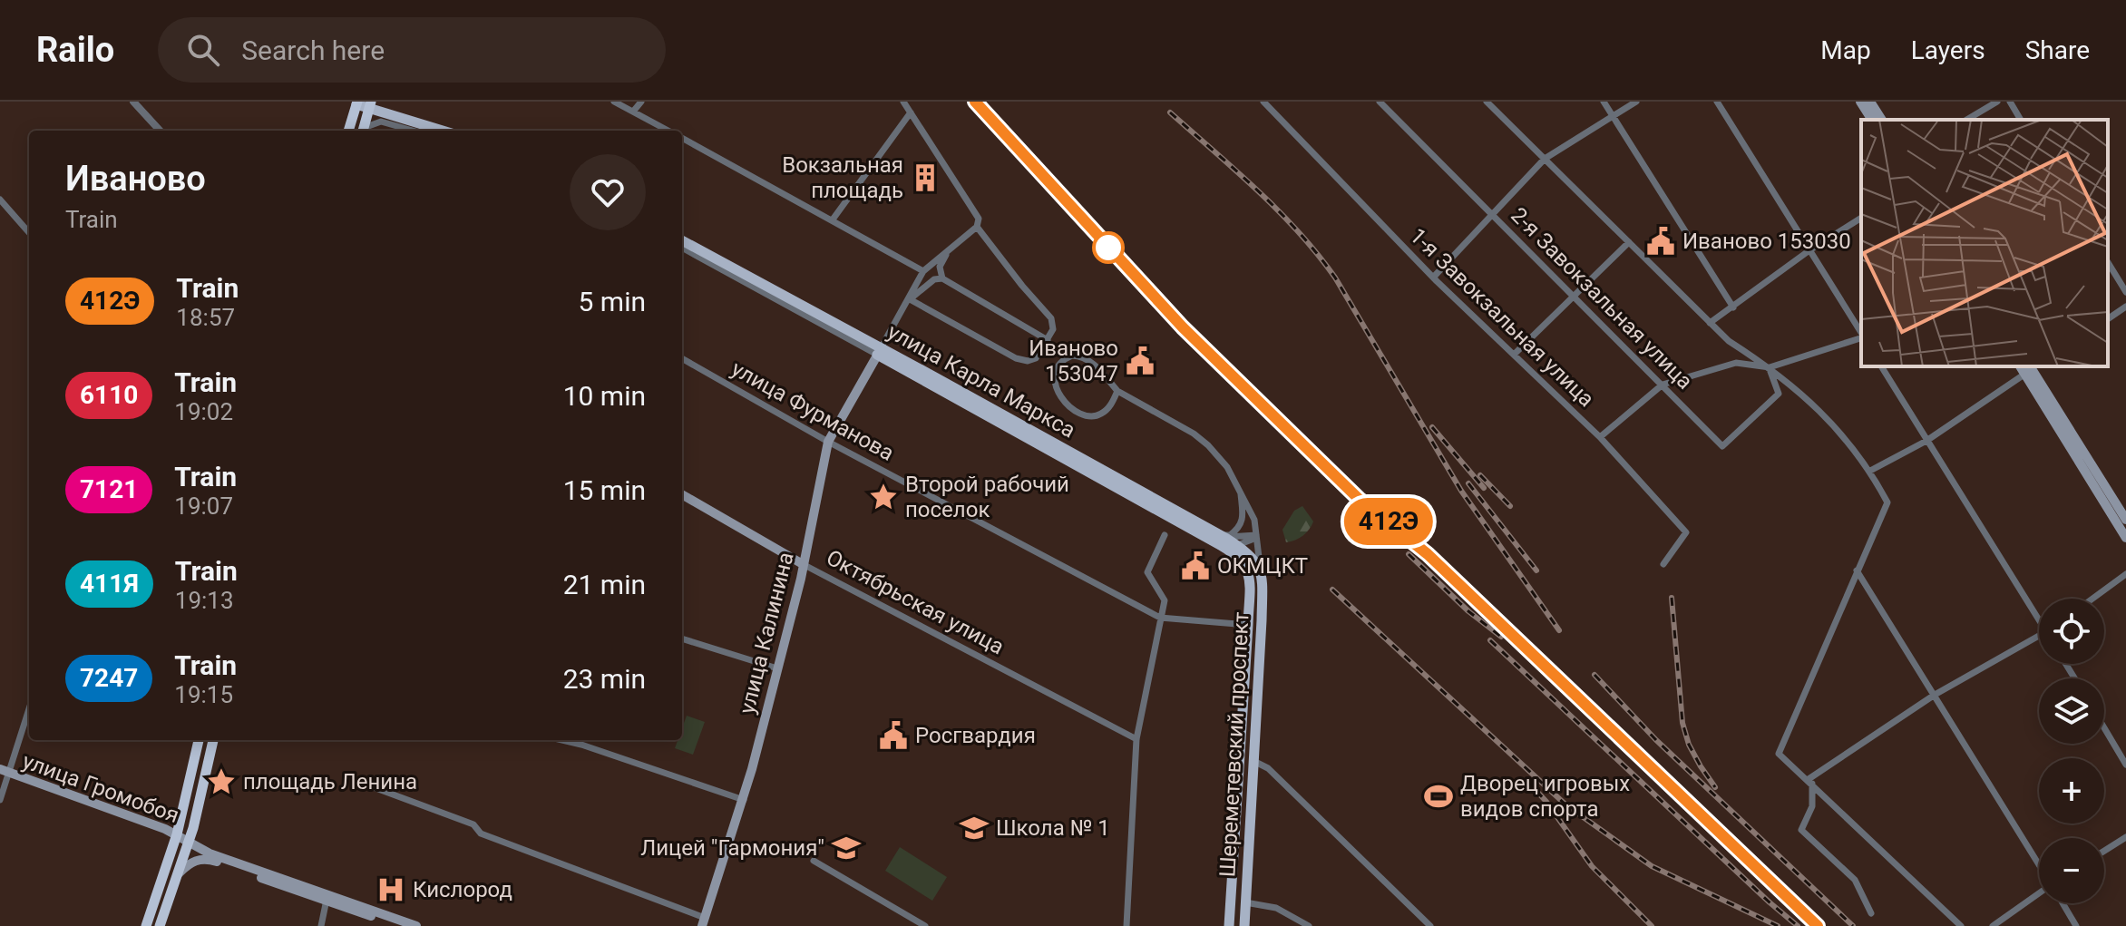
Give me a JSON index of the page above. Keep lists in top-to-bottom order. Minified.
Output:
{"streets":{"main road":["улица Карла Маркса","Октябрьская улица","улица Калинина","Шереметевский проспект","улица Громобоя"],"street":["2-я Завокзальная улица","1-я Завокзальная улица","улица Фурманова"]},"crossings":[["улица Карла Маркса","улица Калинина"],["улица Карла Маркса","Шереметевский проспект"],["улица Фурманова","улица Калинина"],["улица Фурманова","Шереметевский проспект"],["Октябрьская улица","улица Калинина"]],"places":{"building":["Вокзальная площадь"],"public building":["Иваново 153030","Иваново 153047","ОКМЦКТ","Росгвардия"],"place":["Второй рабочий поселок","площадь Ленина"],"sports":["Дворец игровых видов спорта"],"school or university":["Школа № 1","Лицей \"Гармония\""],"hospital":["Кислород"]},"page":{"header":"Railo","search":"Search here","nav":["Map","Layers","Share"],"on_map":"412Э","heading":["Иваново","Train"],"list":[{"mark":"412Э","name":"Train","note":"18:57","value":"5 min"},{"mark":"6110","name":"Train","note":"19:02","value":"10 min"},{"mark":"7121","name":"Train","note":"19:07","value":"15 min"},{"mark":"411Я","name":"Train","note":"19:13","value":"21 min"},{"mark":"7247","name":"Train","note":"19:15","value":"23 min"}],"map_buttons":["+","−"]}}
